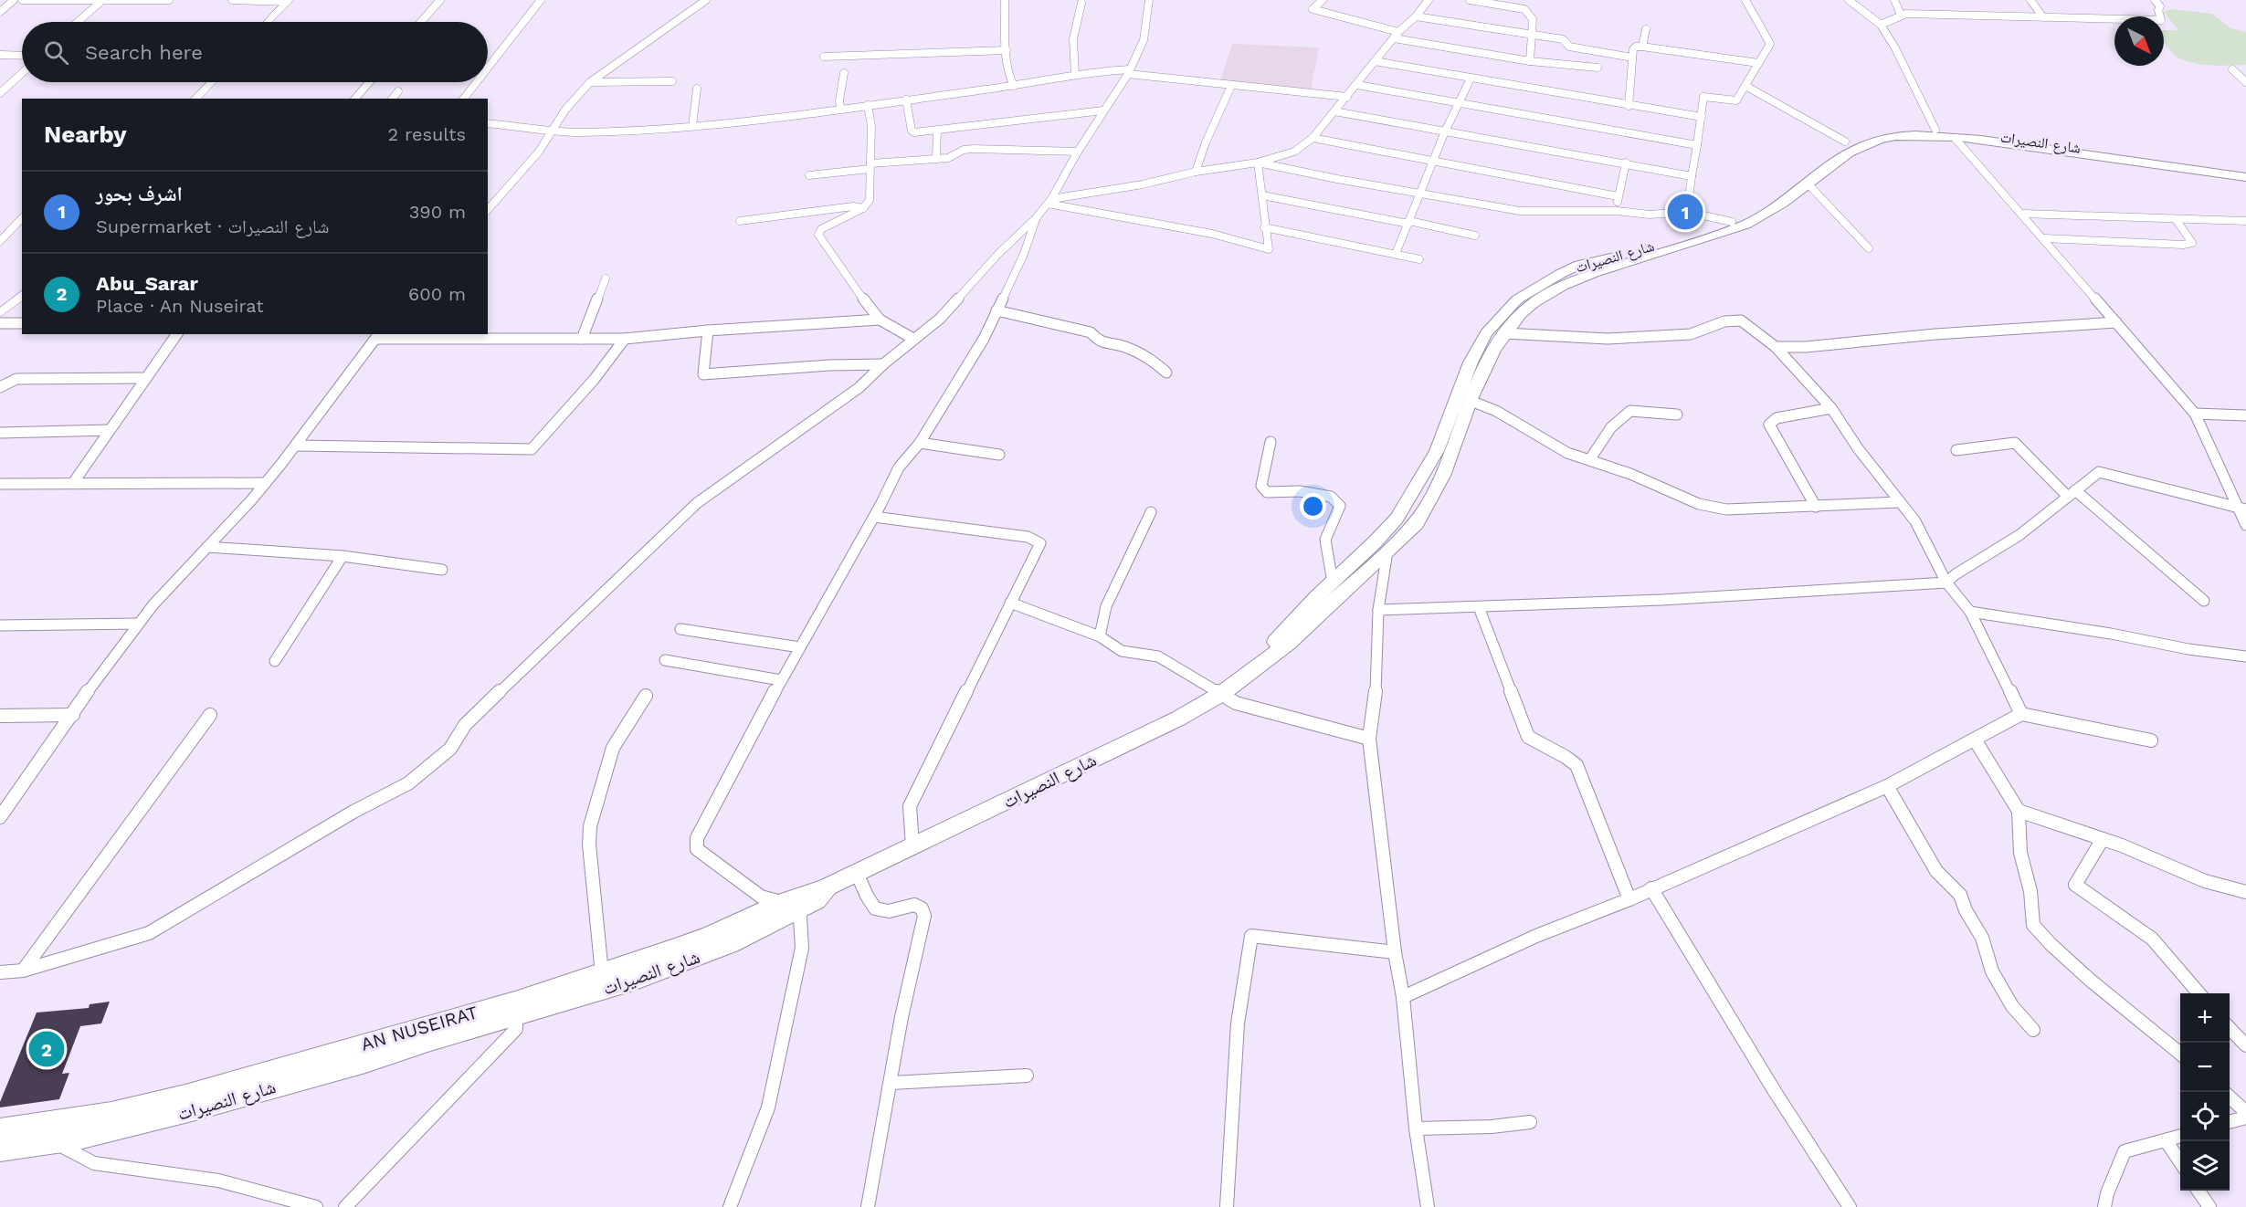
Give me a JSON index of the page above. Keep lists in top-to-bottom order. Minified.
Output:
{"streets":{"main road":["شارع النصيرات","AN NUSEIRAT"]},"crossings":[["شارع النصيرات","AN NUSEIRAT"]],"north":"bottom right","page":{"search":"Search here","heading":["Nearby","2 results"],"list":[{"mark":"1","name":"اشرف بحور","note":"Supermarket · شارع النصيرات","value":"390 m"},{"mark":"2","name":"Abu_Sarar","note":"Place · An Nuseirat","value":"600 m"}],"pins":["1","2"],"map_buttons":["+","−"]}}
